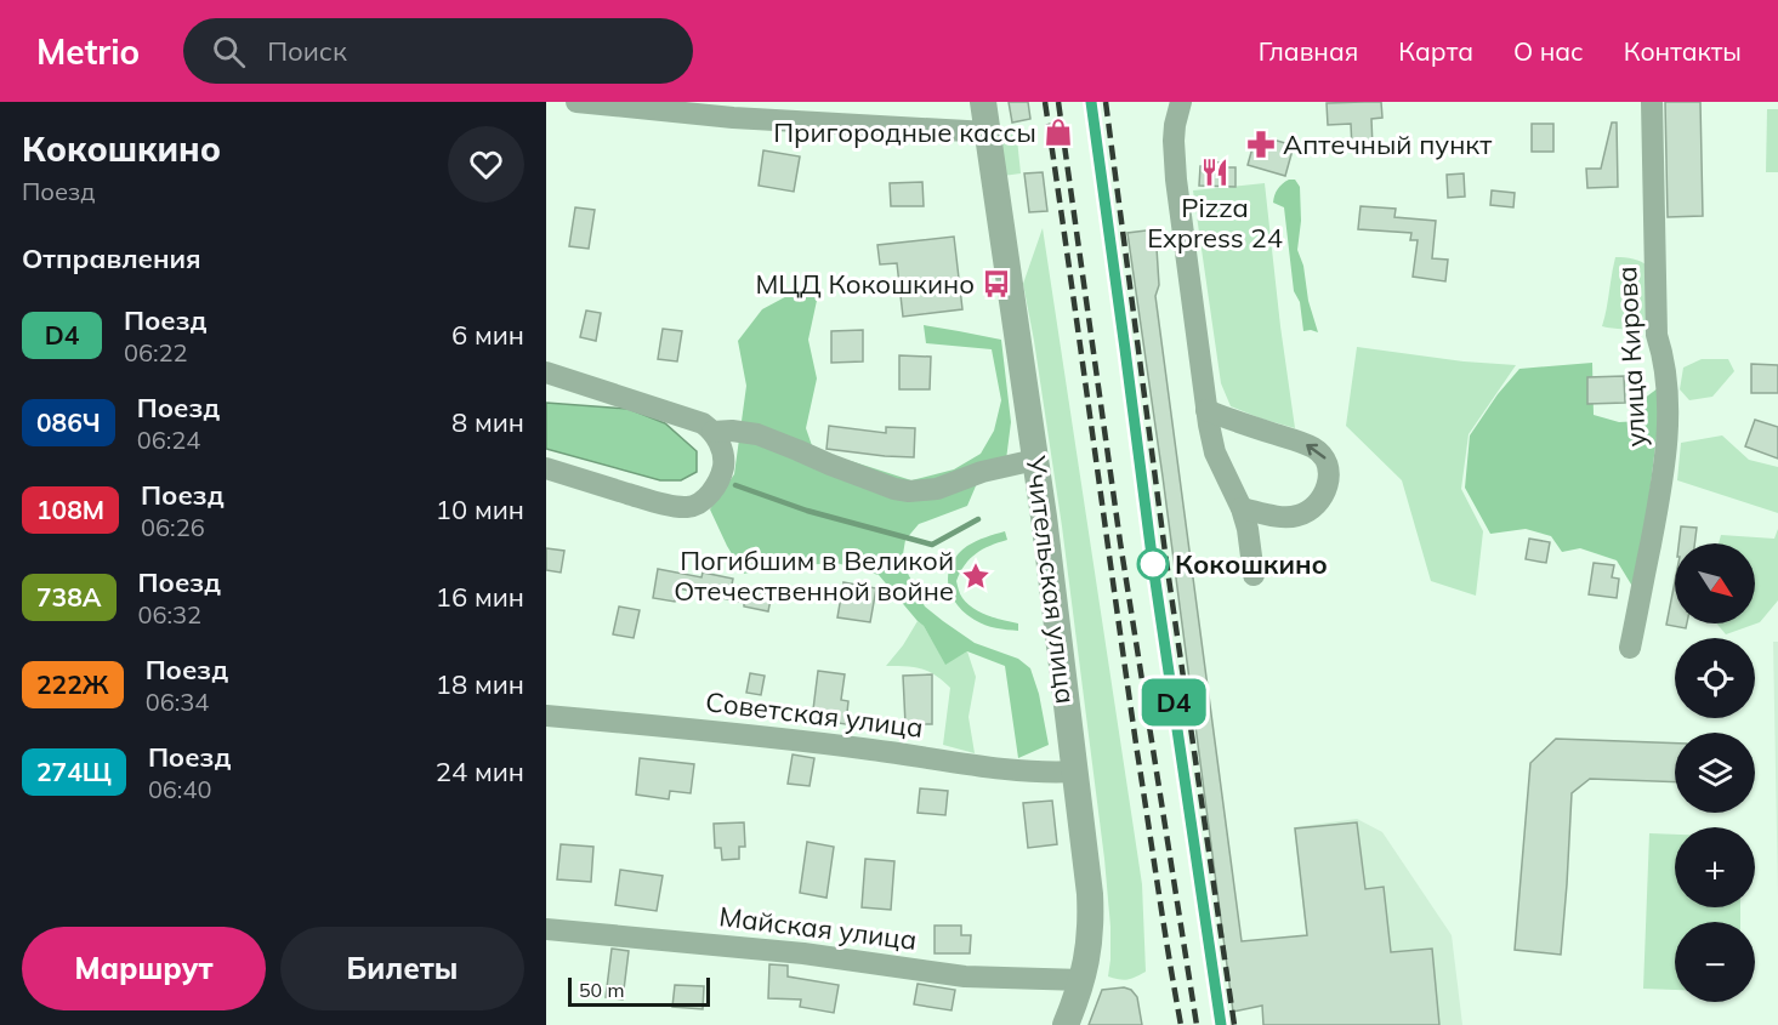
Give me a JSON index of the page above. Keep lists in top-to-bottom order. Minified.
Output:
{"streets":{"street":["улица Кирова","Учительская улица","Советская улица","Майская улица"]},"crossings":[["Учительская улица","Советская улица"],["Учительская улица","Майская улица"]],"places":{"shop":["Пригородные кассы"],"pharmacy":["Аптечный пункт"],"restaurant":["Pizza Express 24"],"bus stop":["МЦД Кокошкино"],"other":["Кокошкино"],"place":["Погибшим в Великой Отечественной войне"]},"scale_bar":"50 m","north":"bottom right","page":{"header":"Metrio","search":"Поиск","nav":["Главная","Карта","О нас","Контакты"],"heading":[["Кокошкино","Поезд"],"Отправления"],"on_map":"D4","list":[{"mark":"D4","name":"Поезд","note":"06:22","value":"6 мин"},{"mark":"086Ч","name":"Поезд","note":"06:24","value":"8 мин"},{"mark":"108М","name":"Поезд","note":"06:26","value":"10 мин"},{"mark":"738А","name":"Поезд","note":"06:32","value":"16 мин"},{"mark":"222Ж","name":"Поезд","note":"06:34","value":"18 мин"},{"mark":"274Щ","name":"Поезд","note":"06:40","value":"24 мин"}],"map_buttons":["+","−"],"buttons":["Маршрут","Билеты"],"scale":"50 m"}}
